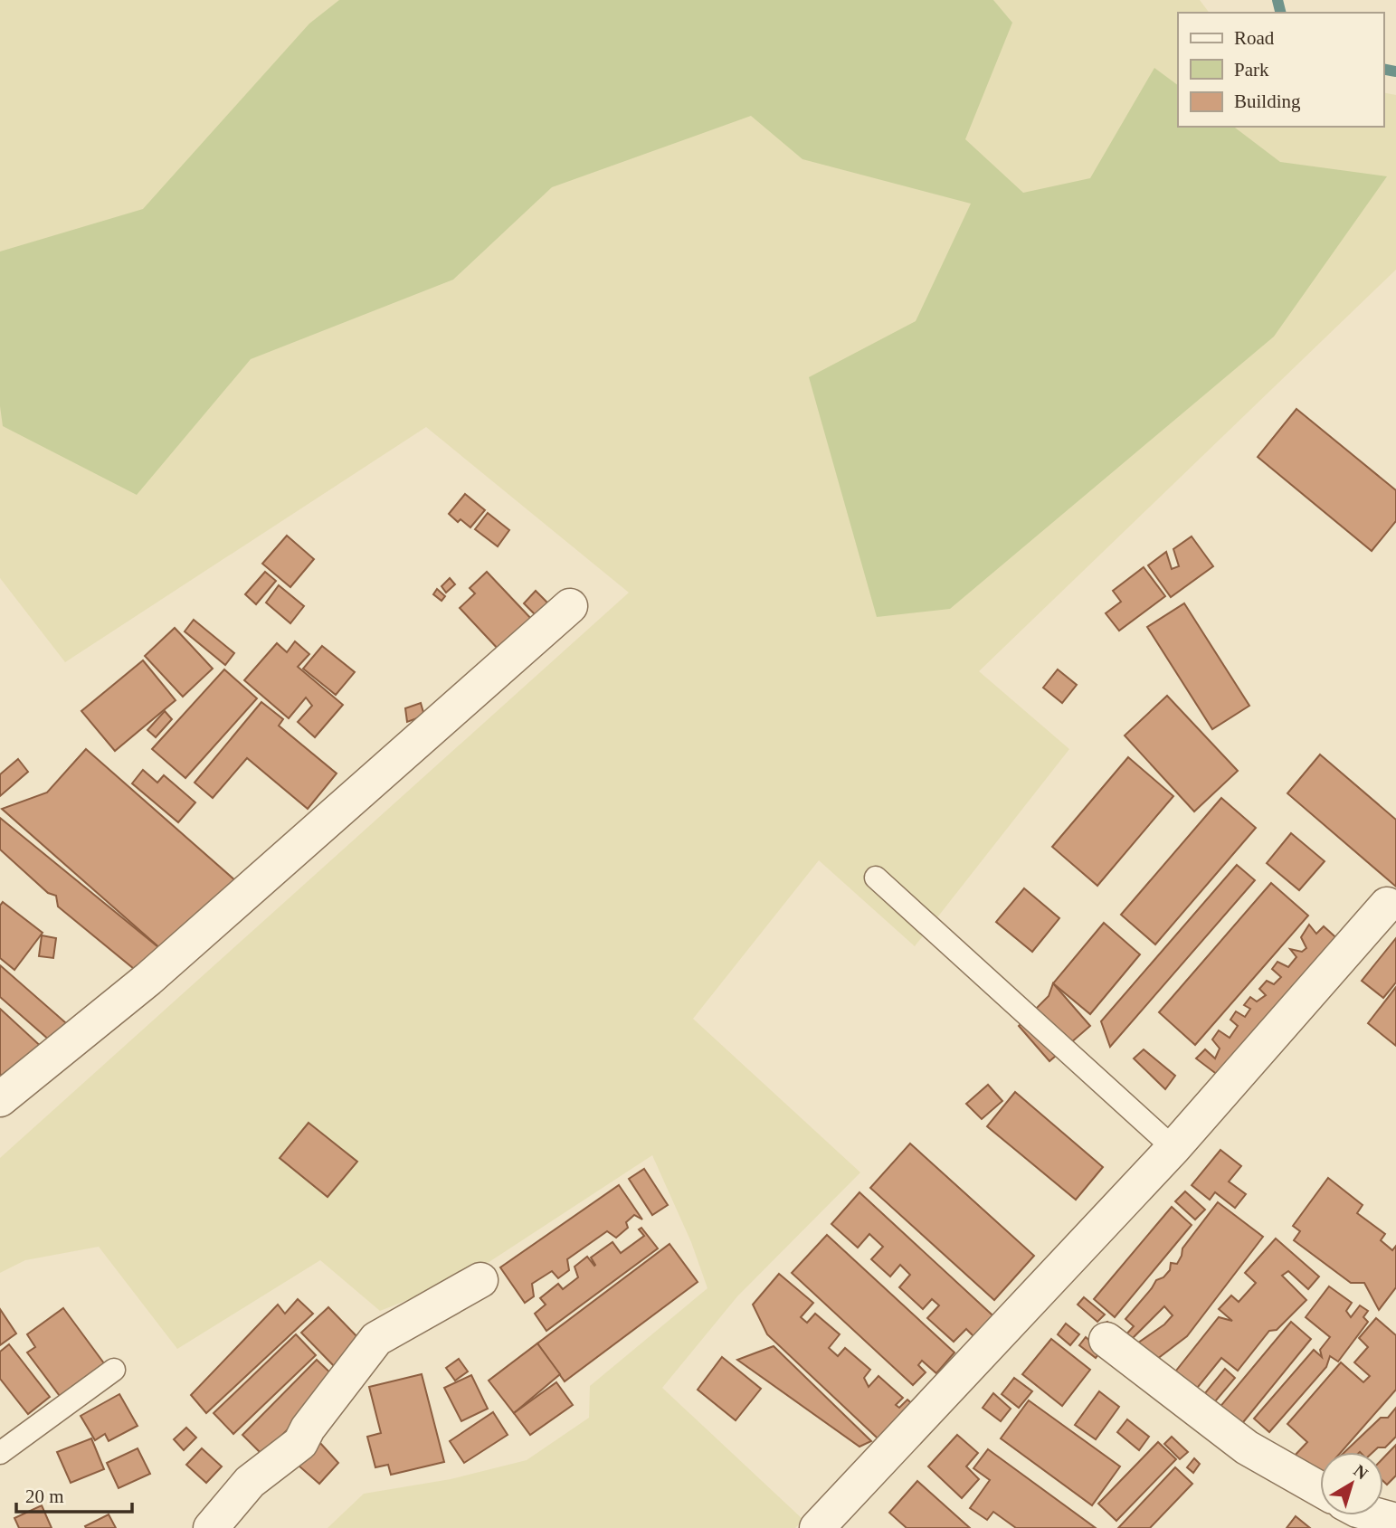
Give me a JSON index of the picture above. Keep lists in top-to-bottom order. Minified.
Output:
{"legend":["Road","Park","Building"],"scale_bar":"20 m","north":"top right"}
